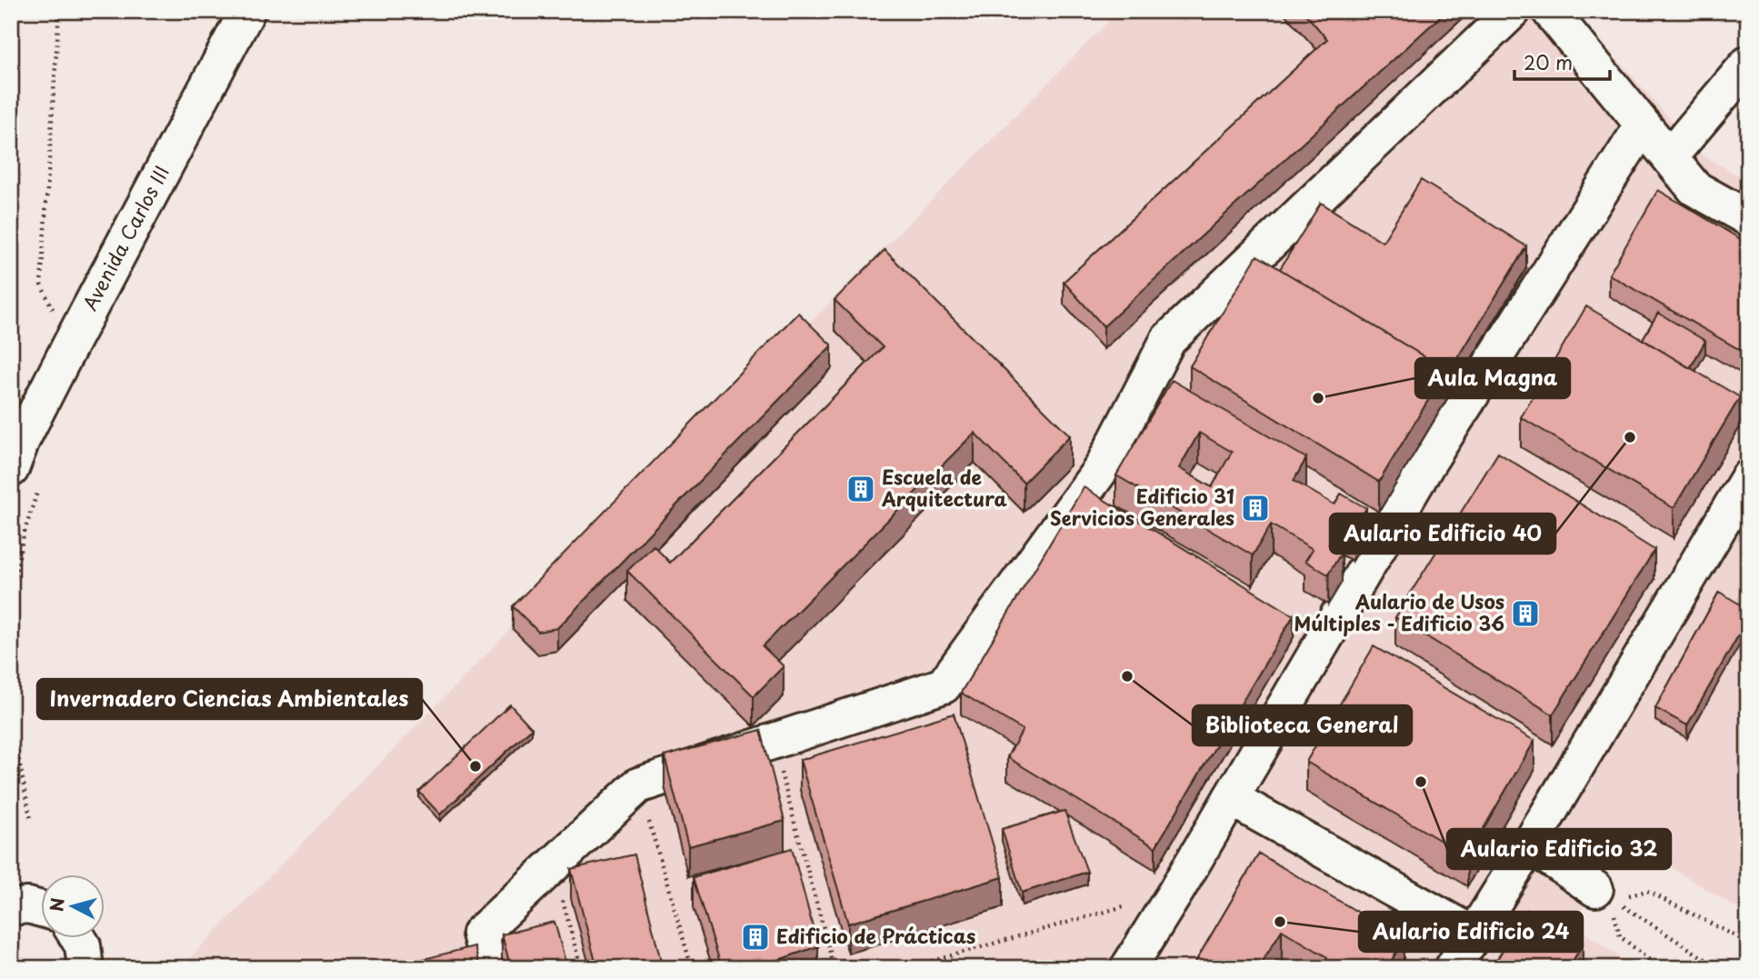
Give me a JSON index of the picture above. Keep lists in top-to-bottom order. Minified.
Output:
{"streets":{"street":["Avenida Carlos III"]},"places":{"other":["Aula Magna","Aulario Edificio 40","Biblioteca General","Invernadero Ciencias Ambientales","Aulario Edificio 32","Aulario Edificio 24"],"building":["Escuela de Arquitectura","Edificio 31 Servicios Generales","Aulario de Usos Múltiples - Edificio 36","Edificio de Prácticas"]},"scale_bar":"20 m","north":"left"}
